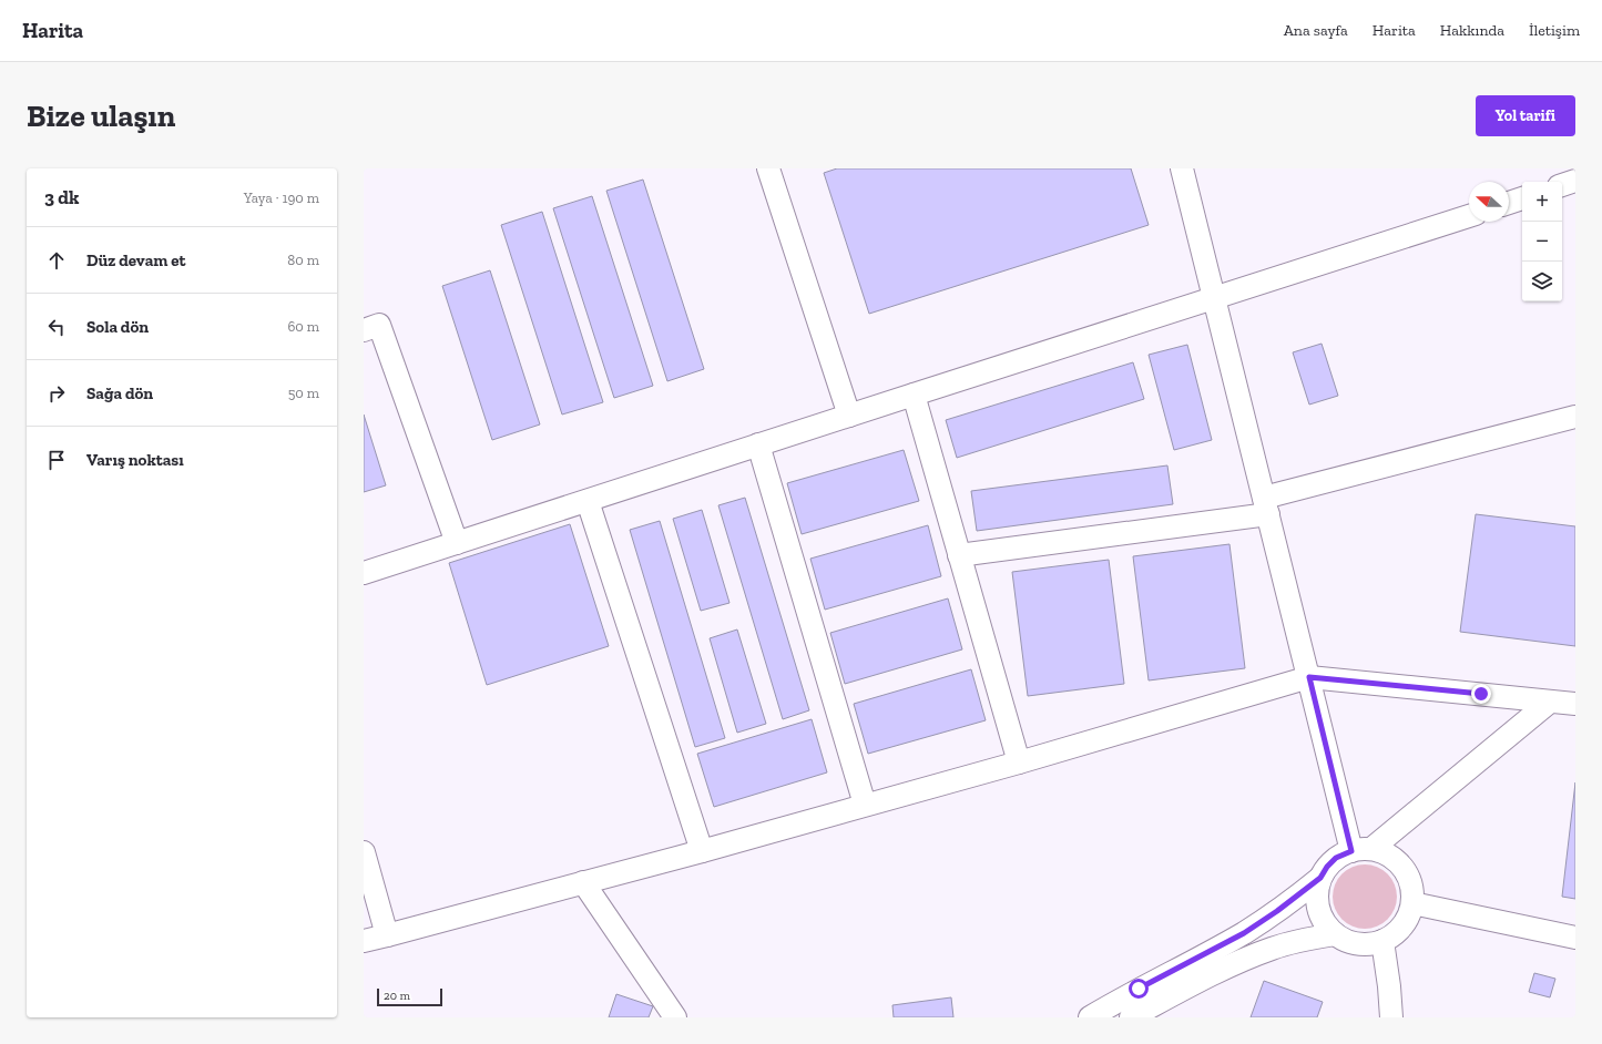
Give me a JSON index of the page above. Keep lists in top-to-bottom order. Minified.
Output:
{"scale_bar":"20 m","north":"left","page":{"header":"Harita","nav":["Ana sayfa","Harita","Hakkında","İletişim"],"buttons":"Yol tarifi","title":"Bize ulaşın","heading":["3 dk","Yaya · 190 m"],"map_buttons":["+","−"],"list":[["Düz devam et","80 m"],["Sola dön","60 m"],["Sağa dön","50 m"],"Varış noktası"],"scale":"20 m"}}
